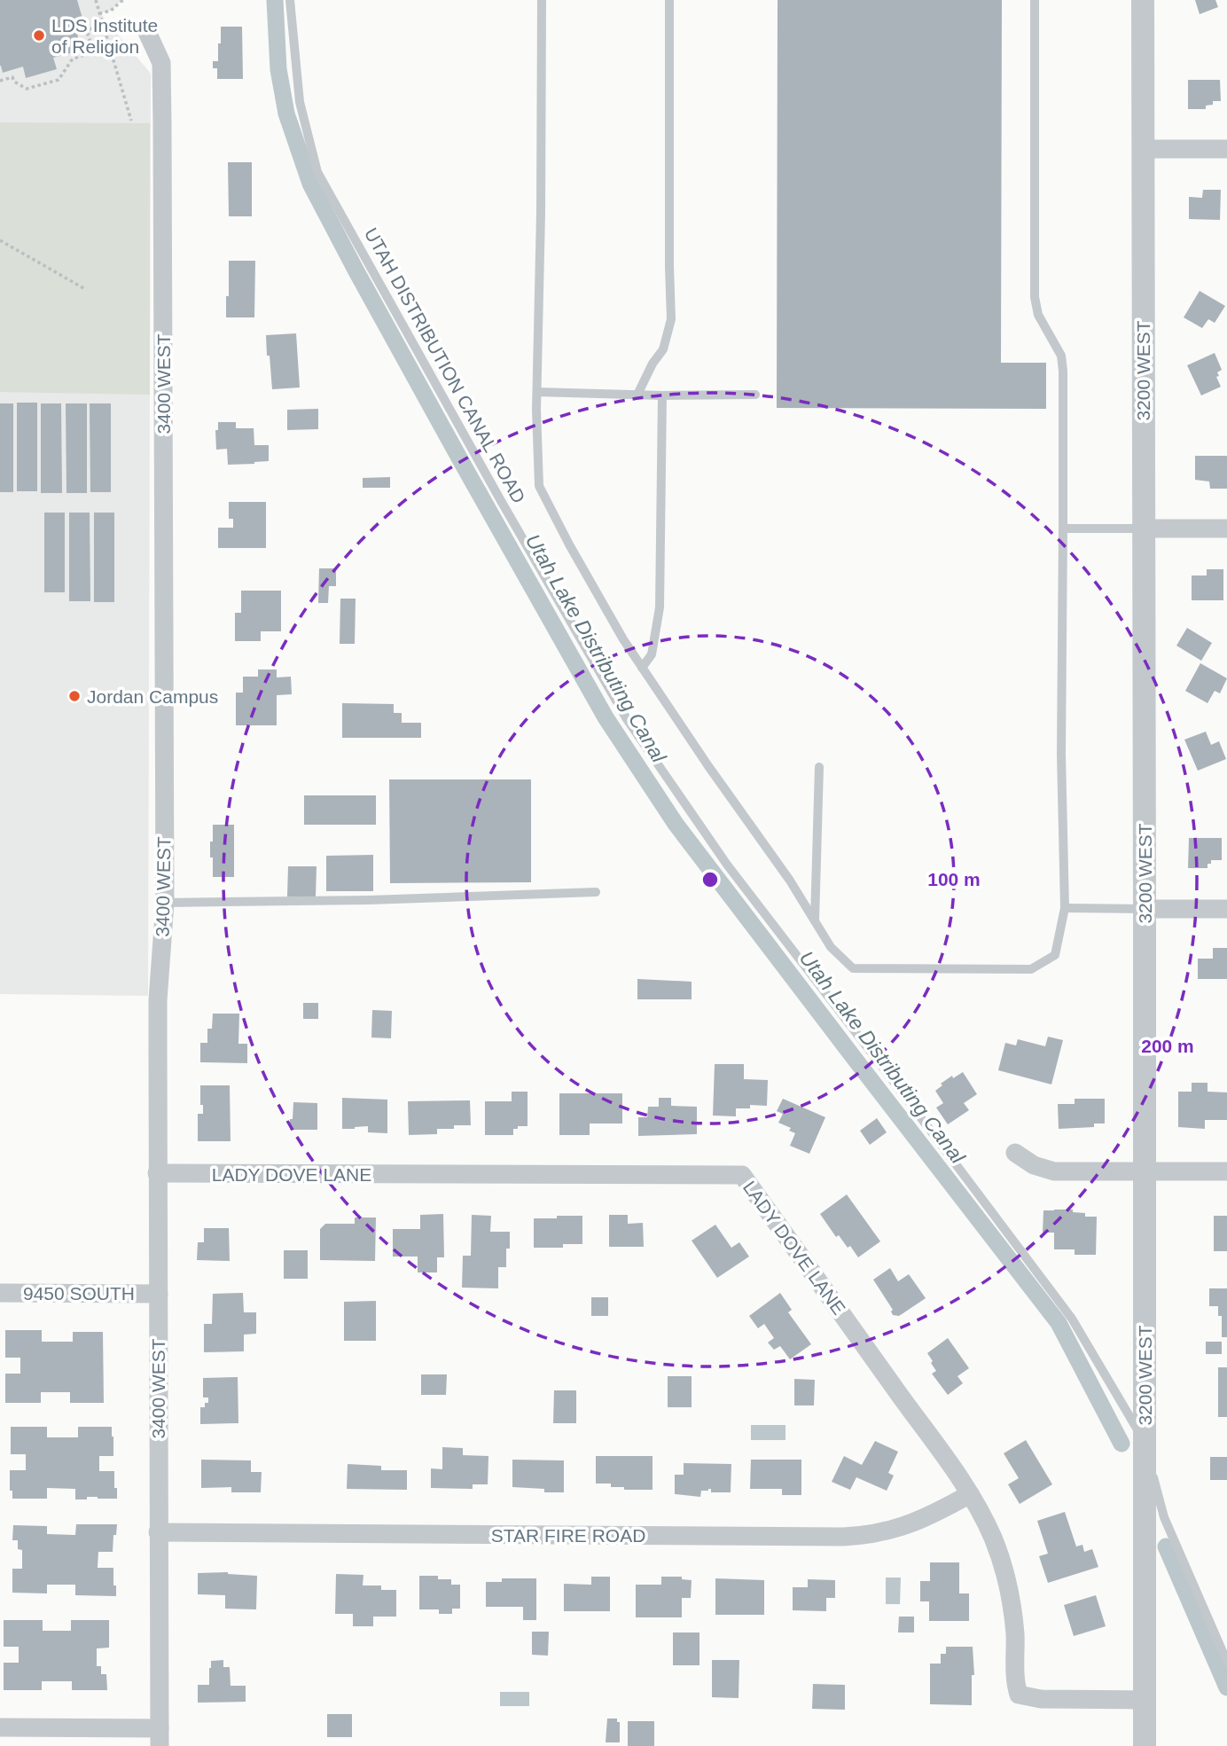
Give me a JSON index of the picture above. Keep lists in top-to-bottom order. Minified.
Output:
{"streets":{"street":["3200 WEST","3400 WEST","LADY DOVE LANE","9450 SOUTH","STAR FIRE ROAD"],"lane":["UTAH DISTRIBUTION CANAL ROAD"]},"crossings":[["UTAH DISTRIBUTION CANAL ROAD","3200 WEST"],["3200 WEST","LADY DOVE LANE"],["3400 WEST","LADY DOVE LANE"],["3400 WEST","9450 SOUTH"],["3400 WEST","STAR FIRE ROAD"],["LADY DOVE LANE","STAR FIRE ROAD"]],"water":["Utah Lake Distributing Canal"],"places":["LDS Institute of Religion","Jordan Campus"],"rings":["100 m","200 m"]}
